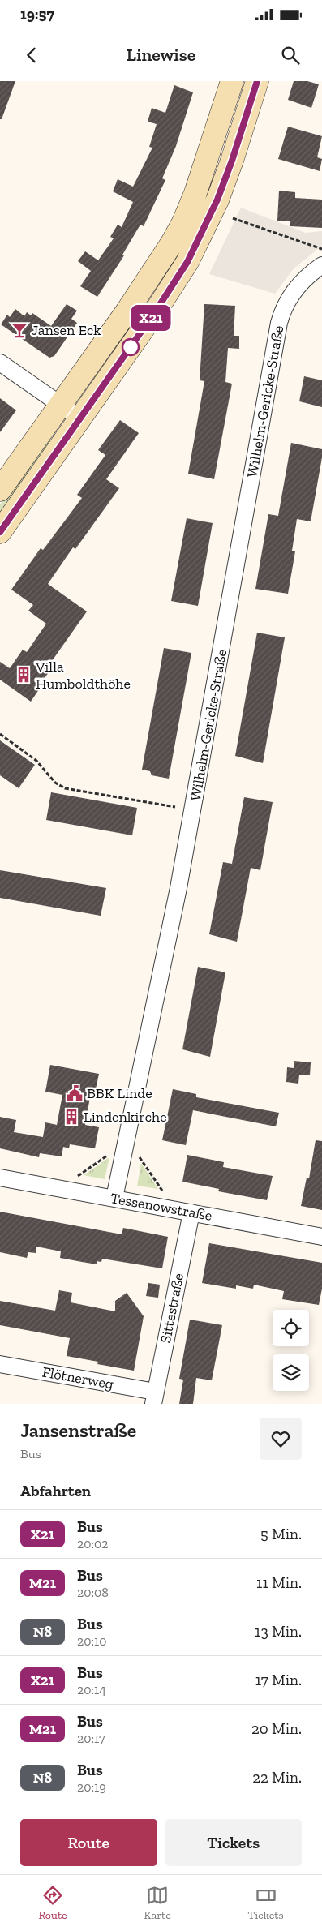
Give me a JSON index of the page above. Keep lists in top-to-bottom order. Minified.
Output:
{"streets":{"street":["Wilhelm-Gericke-Straße","Tessenowstraße","Sittestraße","Flötnerweg"]},"crossings":[["Wilhelm-Gericke-Straße","Tessenowstraße"],["Tessenowstraße","Sittestraße"],["Sittestraße","Flötnerweg"]],"places":{"bar":["Jansen Eck"],"building":["Villa Humboldthöhe","Lindenkirche"],"public building":["BBK Linde"]},"lines":["bus line X21"],"page":{"status":"19:57","header":"Linewise","on_map":"X21","heading":[["Jansenstraße","Bus"],"Abfahrten"],"list":[{"mark":"X21","name":"Bus","note":"20:02","value":"5 Min."},{"mark":"M21","name":"Bus","note":"20:08","value":"11 Min."},{"mark":"N8","name":"Bus","note":"20:10","value":"13 Min."},{"mark":"X21","name":"Bus","note":"20:14","value":"17 Min."},{"mark":"M21","name":"Bus","note":"20:17","value":"20 Min."},{"mark":"N8","name":"Bus","note":"20:19","value":"22 Min."}],"buttons":["Route","Tickets"],"tabs":["Route","Karte","Tickets"]}}
